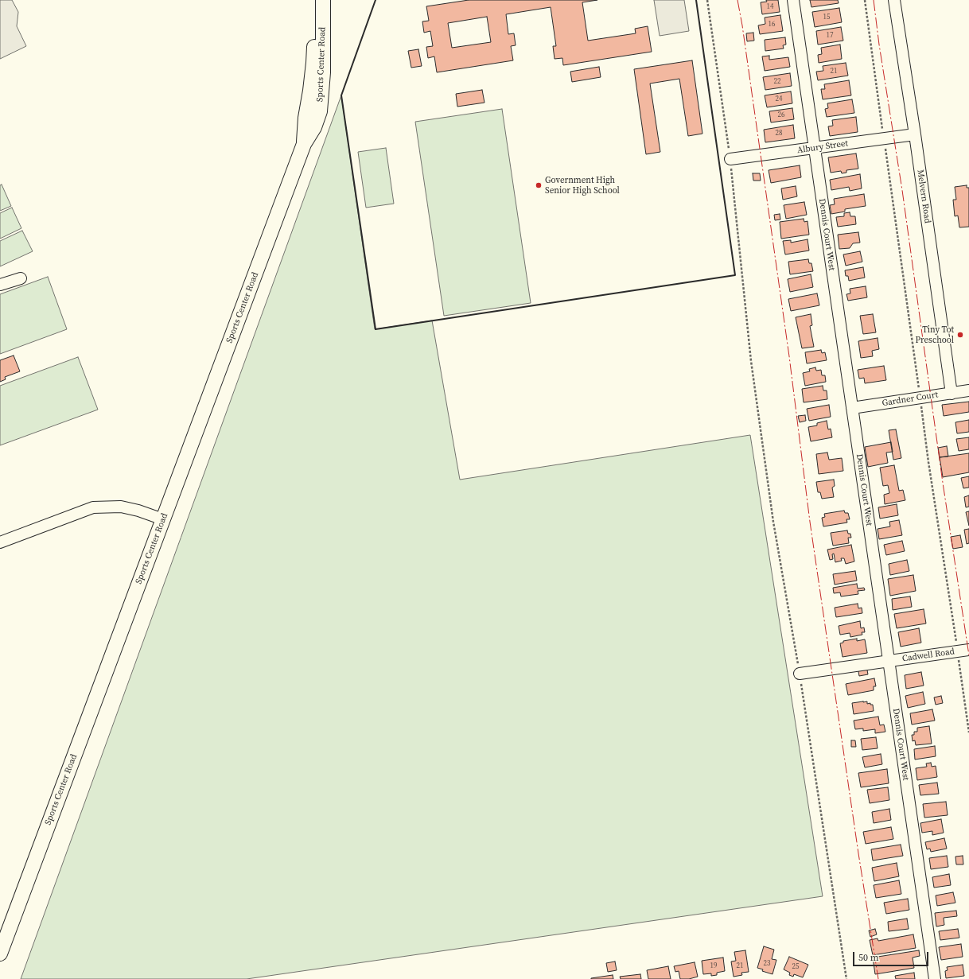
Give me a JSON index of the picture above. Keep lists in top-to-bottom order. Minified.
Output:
{"streets":{"main road":["Sports Center Road"],"street":["Albury Street","Melvern Road","Dennis Court West","Gardner Court","Cadwell Road"]},"crossings":[["Albury Street","Melvern Road"],["Albury Street","Dennis Court West"],["Melvern Road","Gardner Court"],["Dennis Court West","Gardner Court"],["Dennis Court West","Cadwell Road"]],"places":["Government High Senior High School","Tiny Tot Preschool"],"house_numbers":["14","15","16","17","21","22","24","26","28","23","19","21","25"],"scale_bar":"50 m"}
